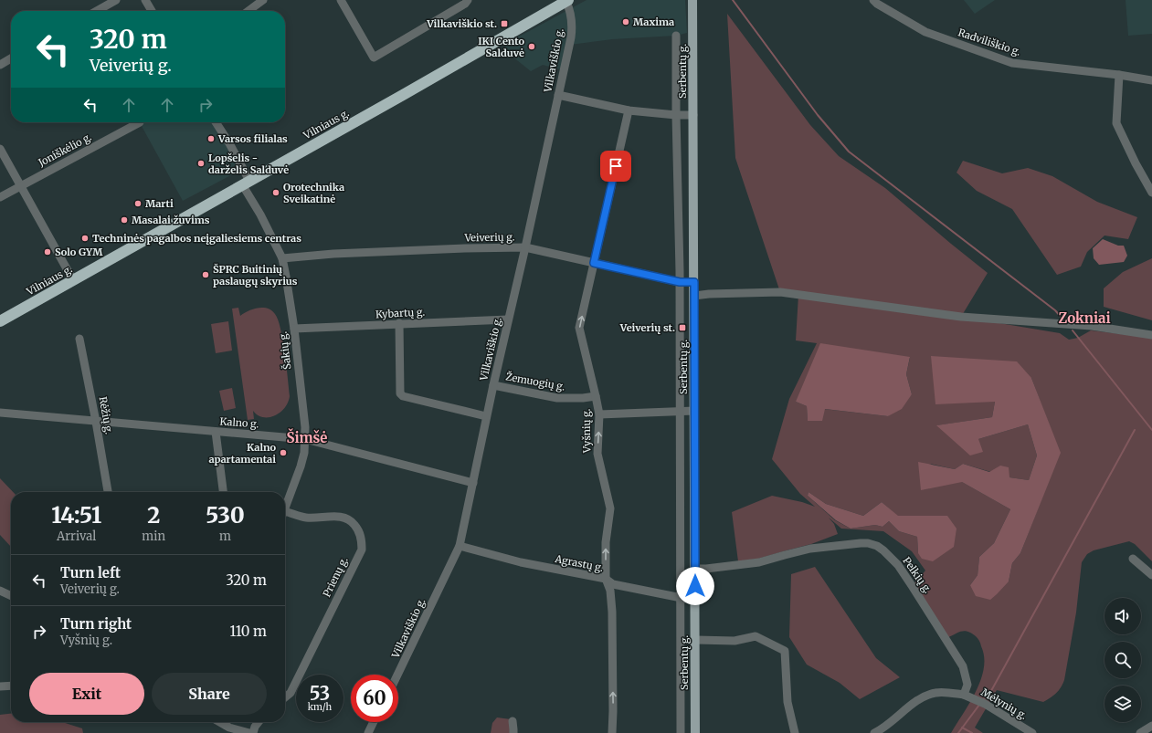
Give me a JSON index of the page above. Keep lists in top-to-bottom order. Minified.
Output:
{"streets":{"highway":["Vilniaus g."],"main road":["Serbentų g."],"street":["Radviliškio g.","Vilkaviškio g.","Joniškėlio g.","Veiverių g.","Kybartų g.","Šakių g.","Žemuogių g.","Rėžių g.","Kalno g.","Vyšnių g.","Agrastų g.","Pelkių g.","Prienų g.","Mėlynių g."]},"crossings":[["Vilkaviškio g.","Vilniaus g."],["Vilkaviškio g.","Veiverių g."],["Vilkaviškio g.","Kybartų g."],["Vilkaviškio g.","Žemuogių g."],["Vilkaviškio g.","Kalno g."],["Vilkaviškio g.","Agrastų g."],["Serbentų g.","Veiverių g."],["Serbentų g.","Agrastų g."],["Serbentų g.","Pelkių g."],["Vilniaus g.","Šakių g."],["Veiverių g.","Šakių g."],["Veiverių g.","Vyšnių g."],["Kybartų g.","Šakių g."],["Šakių g.","Kalno g."],["Žemuogių g.","Vyšnių g."],["Rėžių g.","Kalno g."],["Vyšnių g.","Agrastų g."],["Pelkių g.","Mėlynių g."]],"districts":["Zokniai","Šimšė"],"places":{"other":["Maxima","IKI Cento Salduvė","Varsos filialas","Lopšelis - darželis Salduvė","Orotechnika Sveikatinė","Marti","Masalai žuvims","Techninės pagalbos neįgaliesiems centras","Solo GYM","ŠPRC Buitinių paslaugų skyrius","Kalno apartamentai"],"transit":["Vilkaviškio st.","Veiverių st."]},"page":{"turn":["320 m","Veiverių g."],"eta":["14:51","Arrival","2","min","530","m"],"list":[{"name":"Turn left","note":"Veiverių g.","value":"320 m"},{"name":"Turn right","note":"Vyšnių g.","value":"110 m"}],"buttons":["Exit","Share"],"speed":"53 km/h","limit":"60"}}
